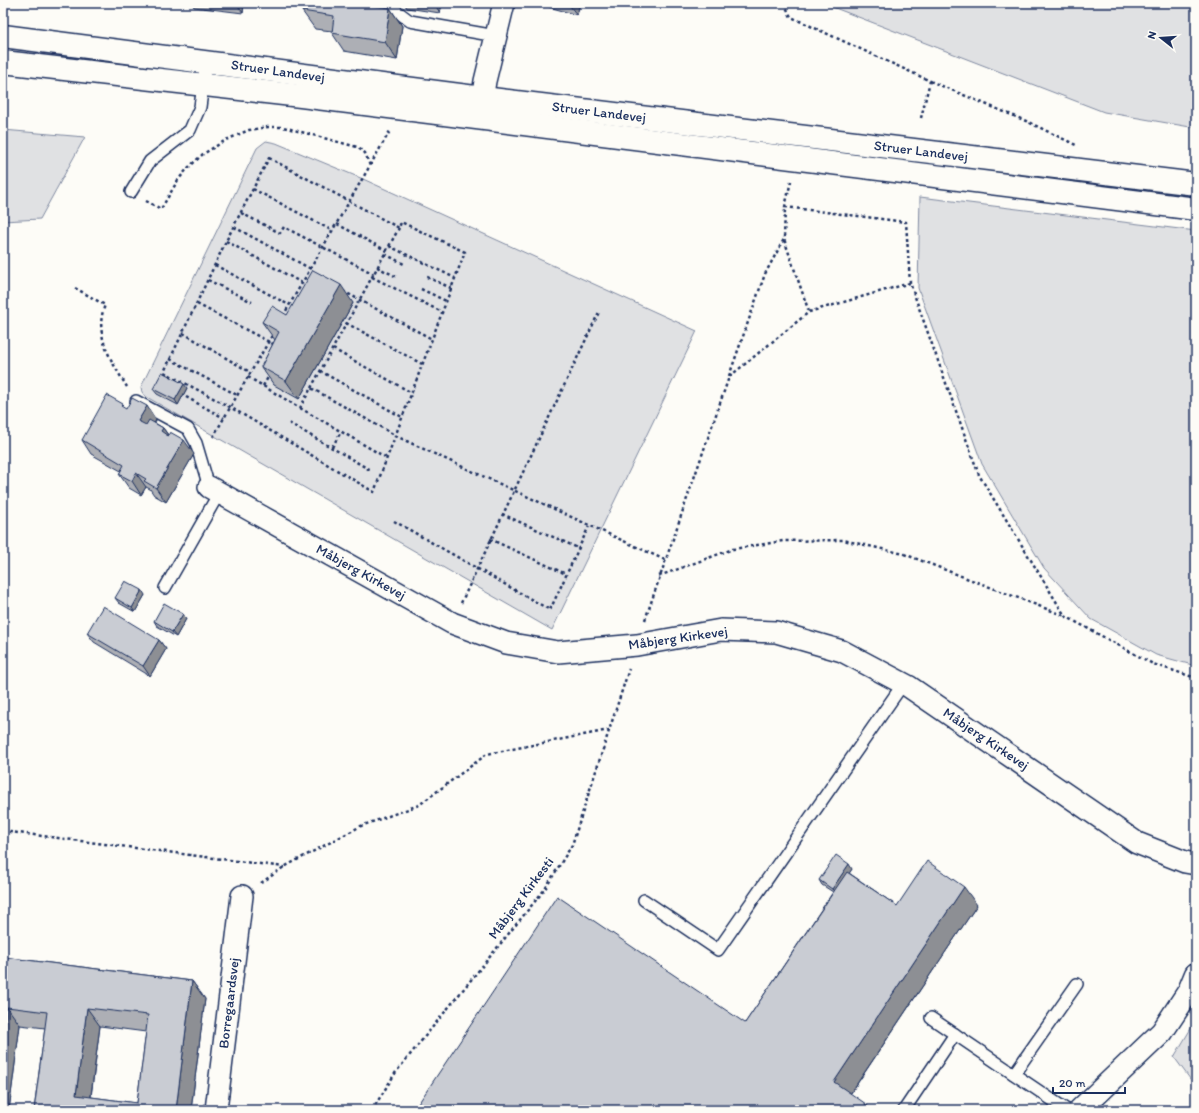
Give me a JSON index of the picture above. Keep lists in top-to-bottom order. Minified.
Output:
{"streets":{"main road":["Struer Landevej"],"street":["Måbjerg Kirkevej","Borregaardsvej"],"path":["Måbjerg Kirkesti"]},"crossings":[["Måbjerg Kirkevej","Måbjerg Kirkesti"]],"scale_bar":"20 m","north":"left"}
